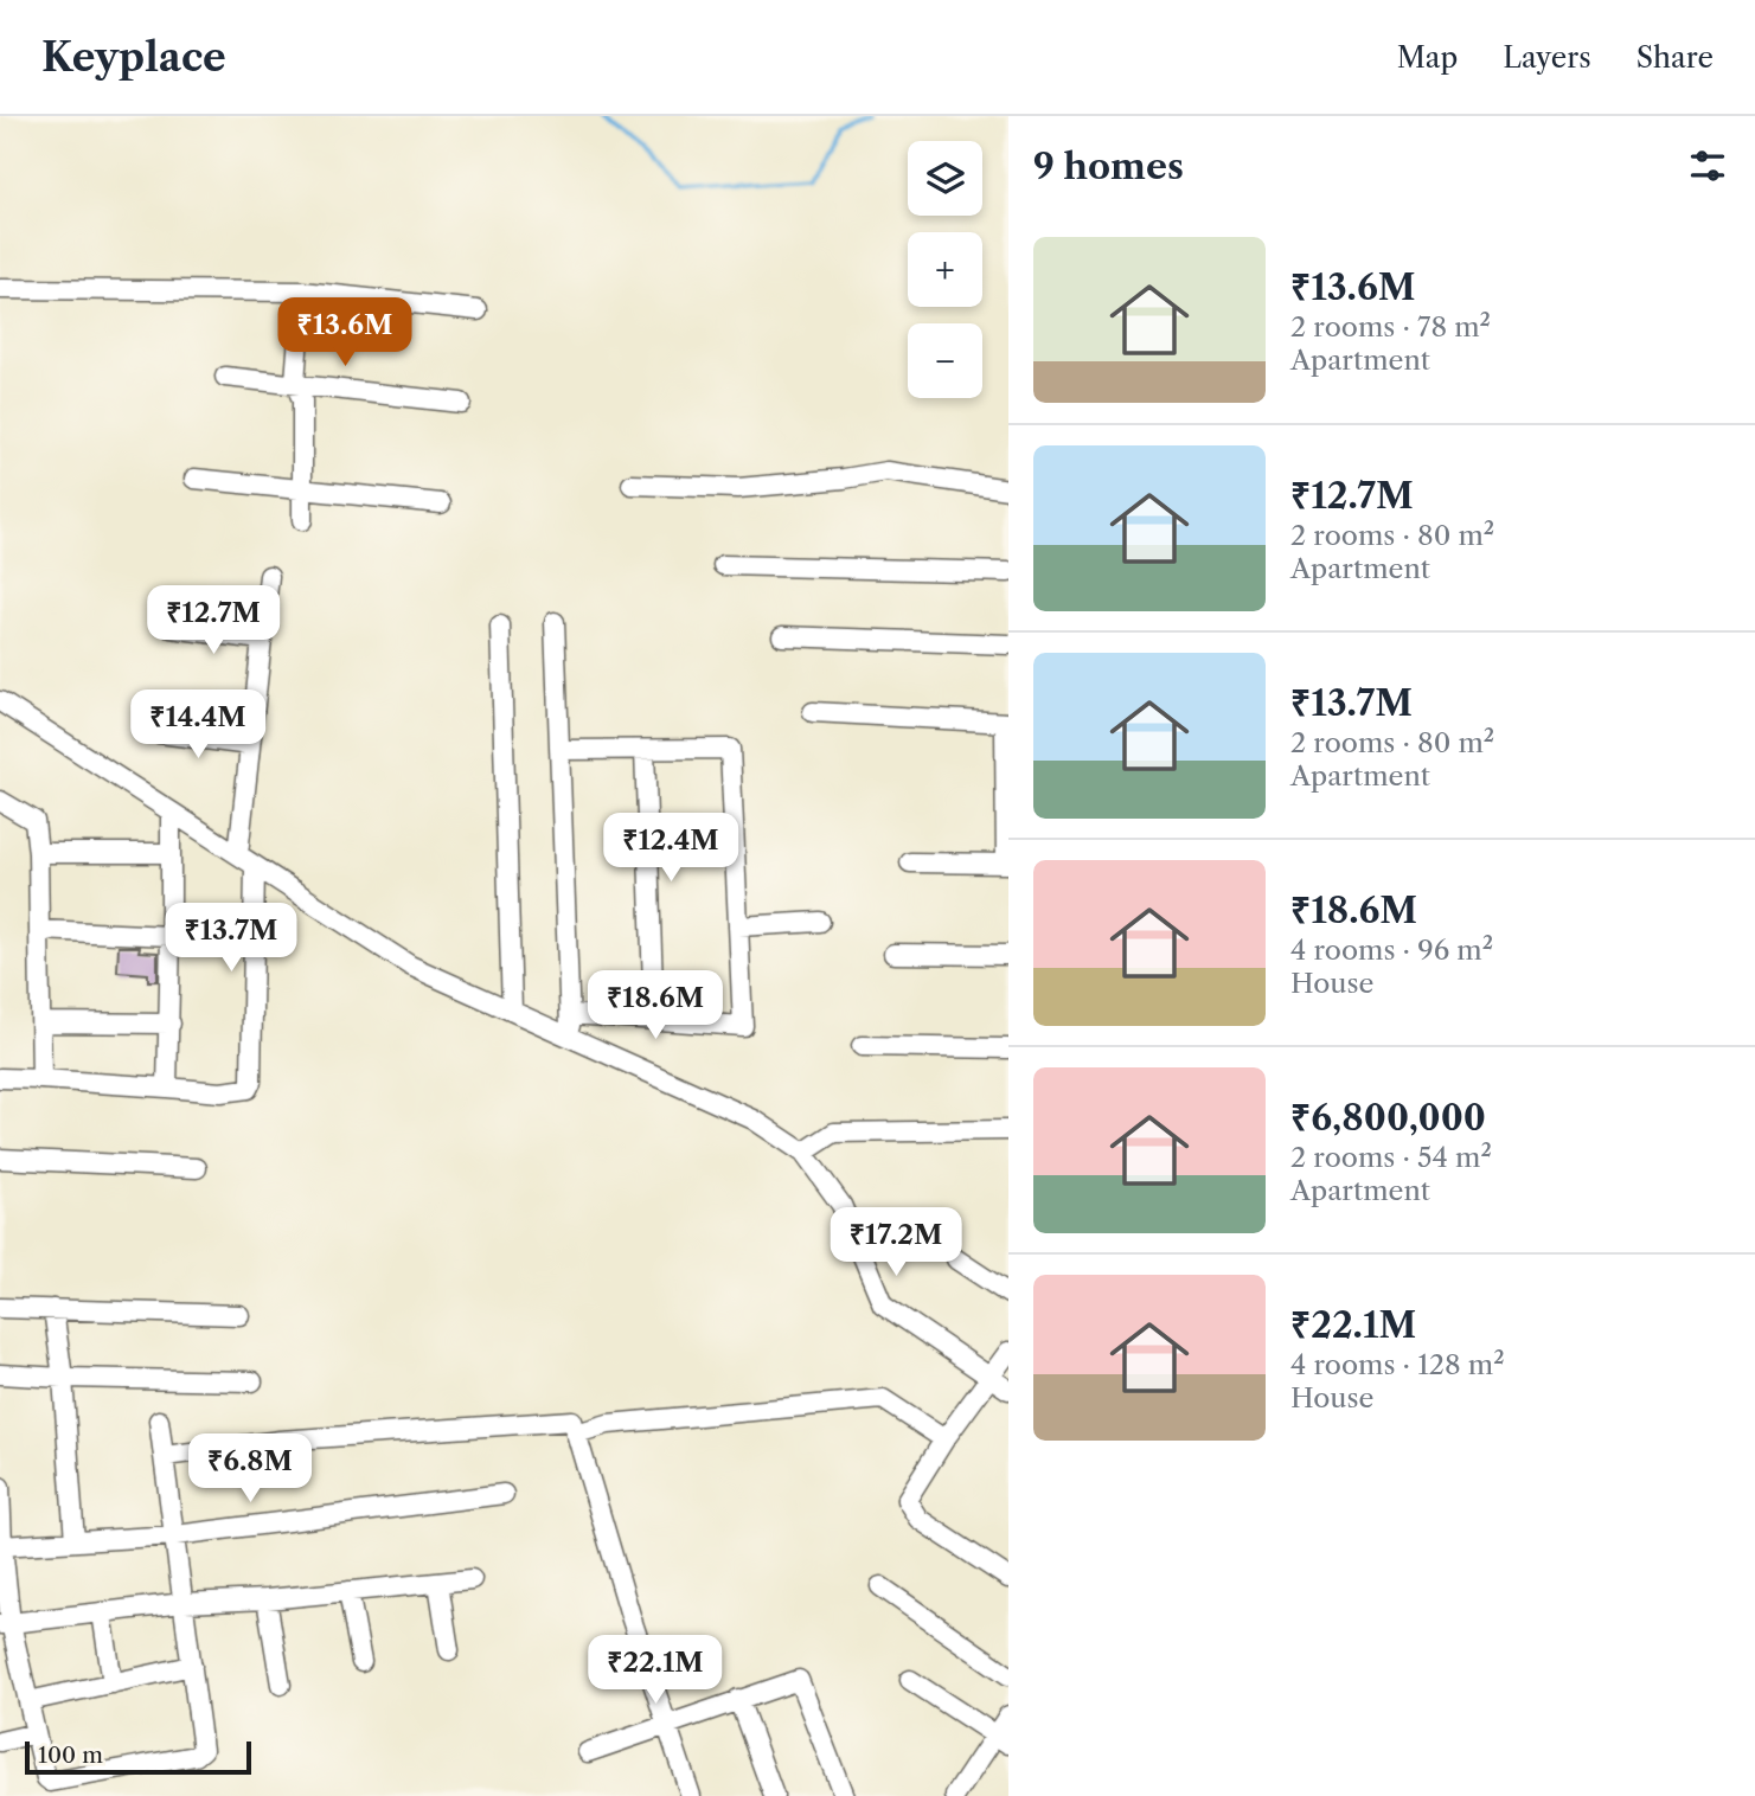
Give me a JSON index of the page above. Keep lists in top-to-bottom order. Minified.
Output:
{"scale_bar":"100 m","page":{"header":"Keyplace","nav":["Map","Layers","Share"],"heading":"9 homes","map_buttons":["+","−"],"list":[{"name":"₹13.6M","note":"2 rooms · 78 m² · Apartment"},{"name":"₹12.7M","note":"2 rooms · 80 m² · Apartment"},{"name":"₹13.7M","note":"2 rooms · 80 m² · Apartment"},{"name":"₹18.6M","note":"4 rooms · 96 m² · House"},{"name":"₹6,800,000","note":"2 rooms · 54 m² · Apartment"},{"name":"₹22.1M","note":"4 rooms · 128 m² · House"}],"price":["₹13.6M","₹12.7M","₹14.4M","₹12.4M","₹13.7M","₹18.6M","₹17.2M","₹6.8M","₹22.1M"],"scale":"100 m"}}
